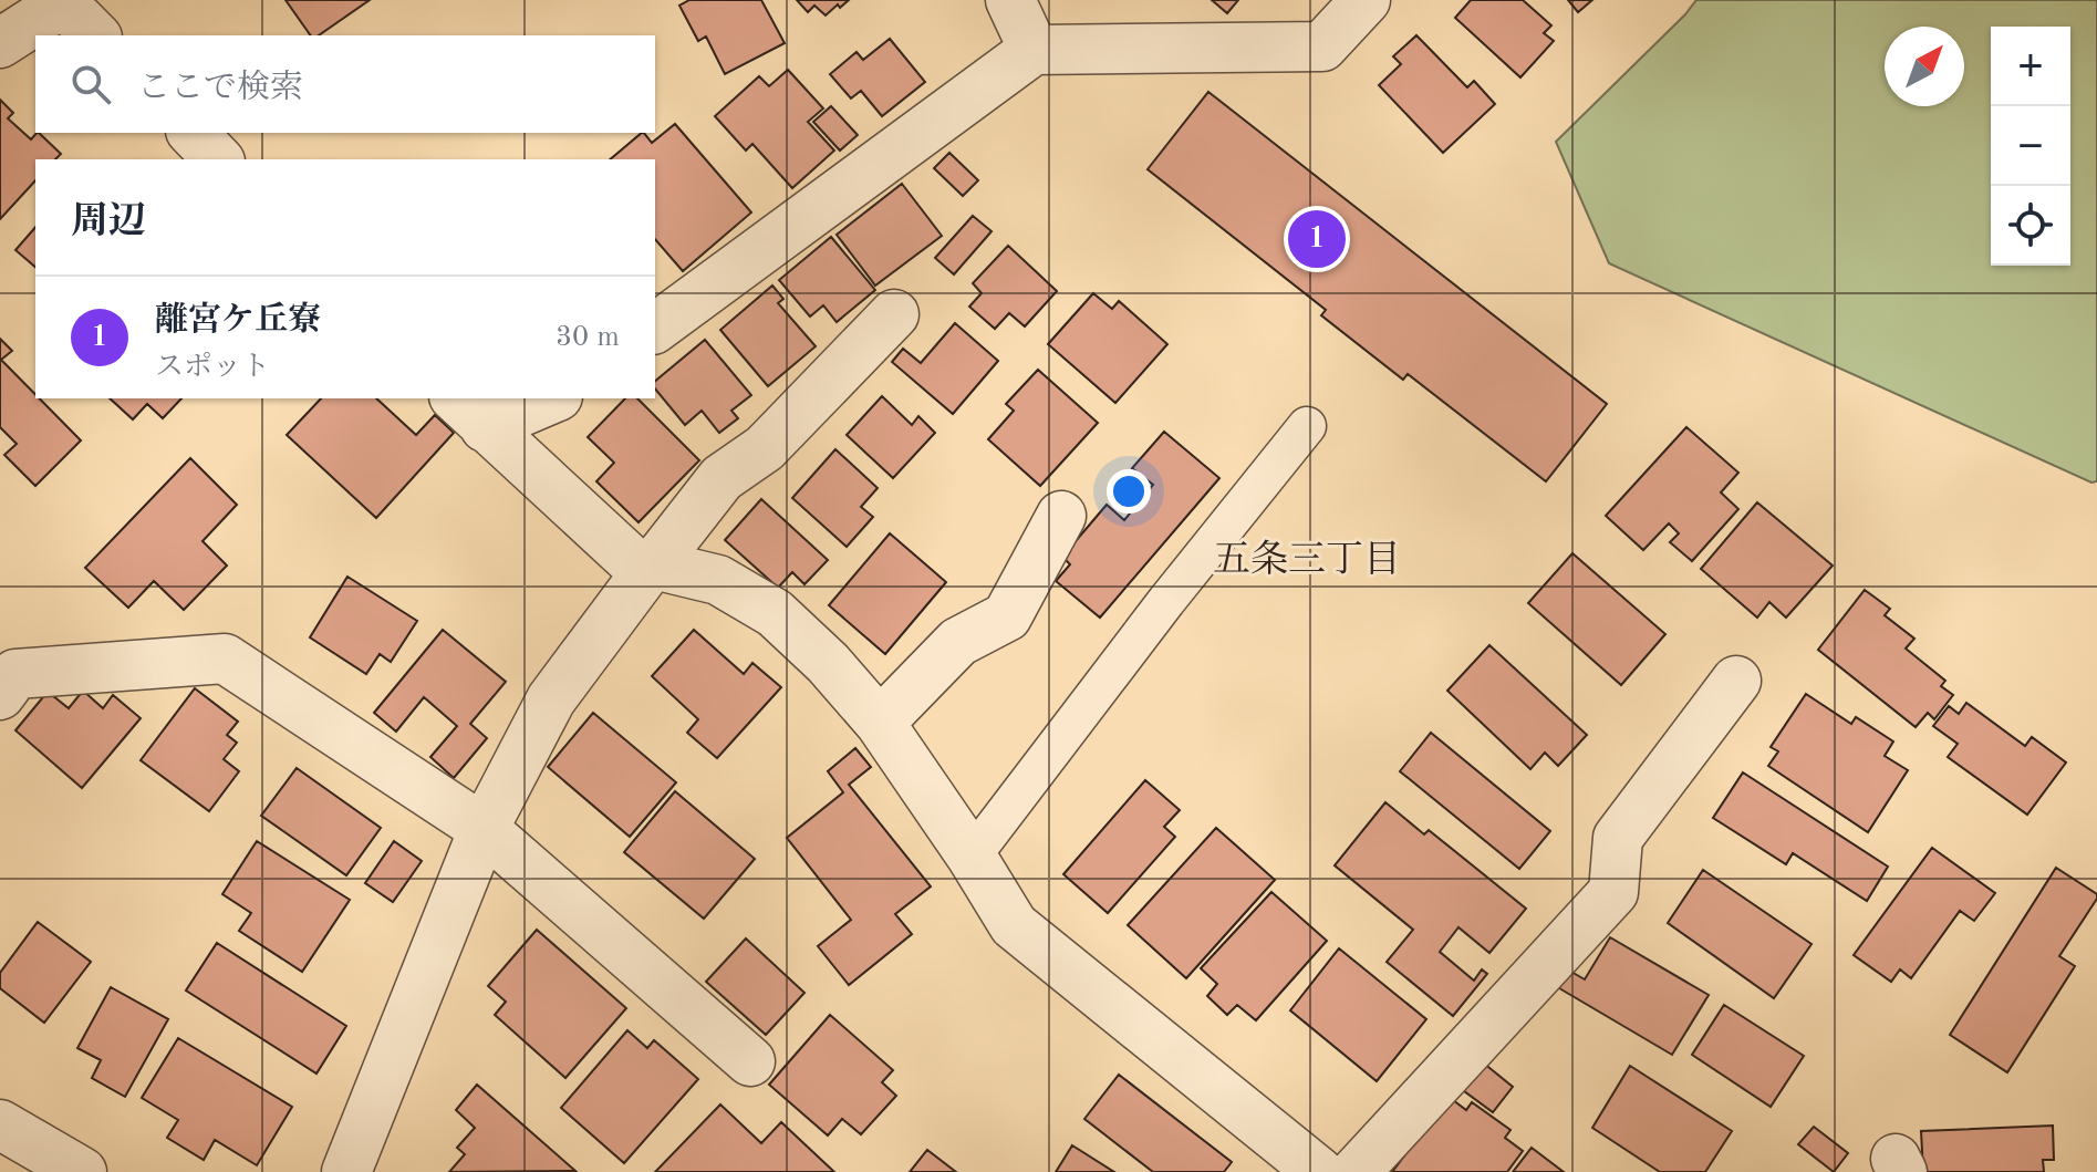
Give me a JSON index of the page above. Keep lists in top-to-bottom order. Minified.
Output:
{"districts":["五条三丁目"],"north":"top right","page":{"map_buttons":["+","−"],"search":"ここで検索","heading":"周辺","pins":"1","list":[{"mark":"1","name":"離宮ケ丘寮","note":"スポット","value":"30 m"}]}}
